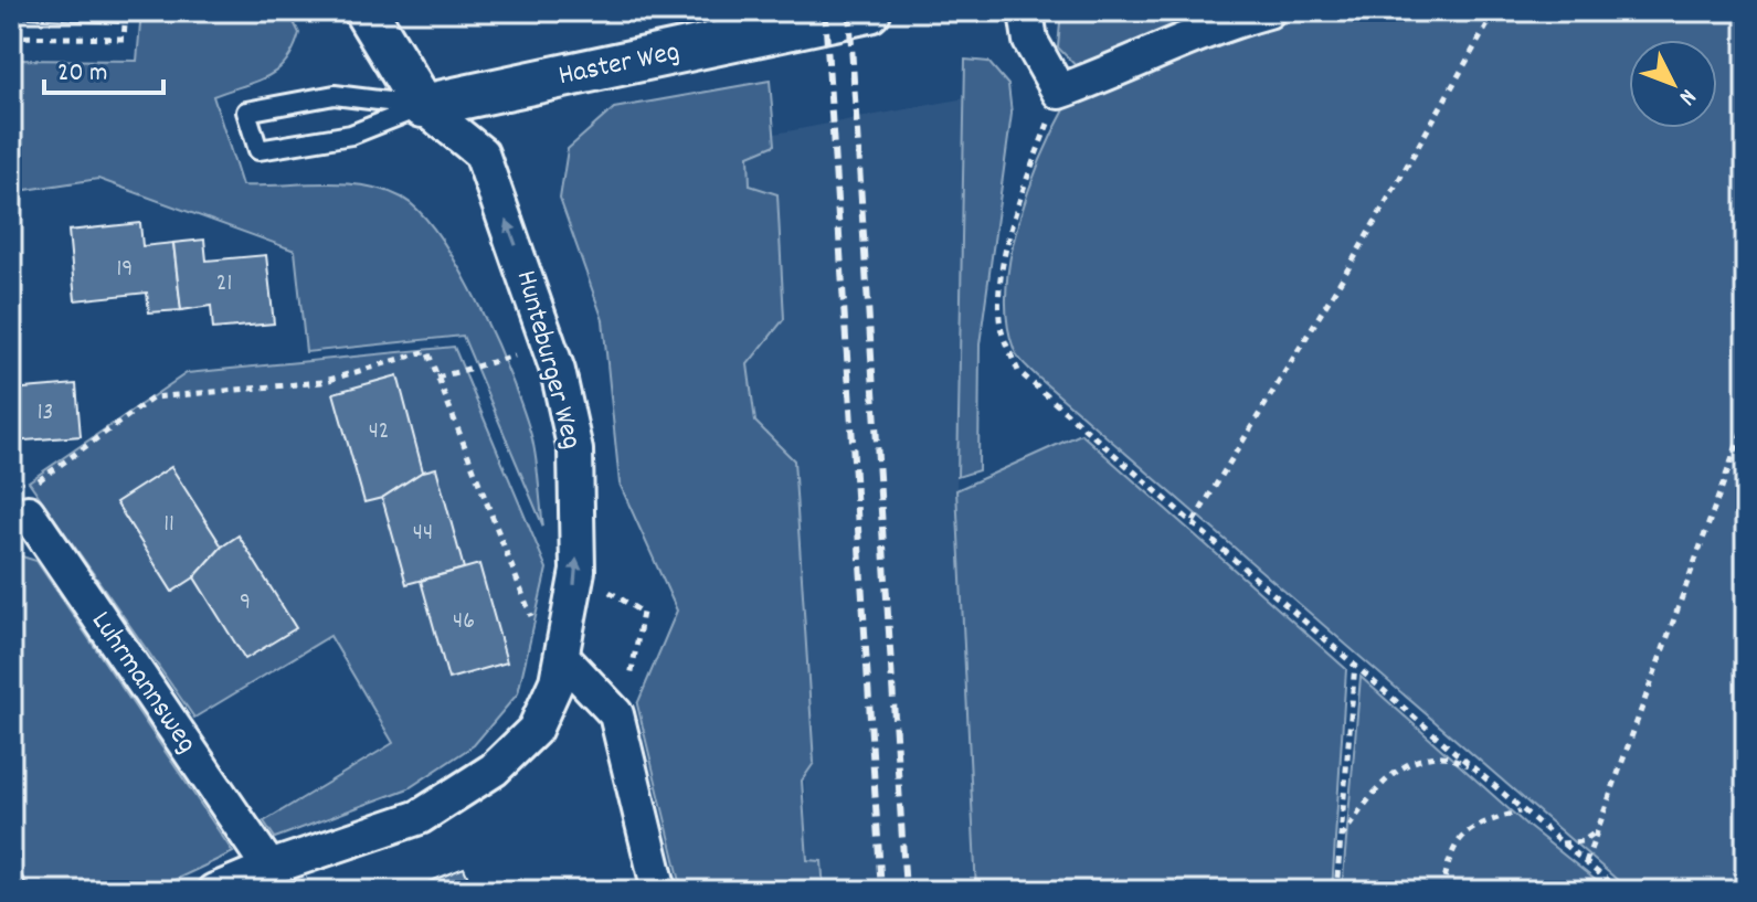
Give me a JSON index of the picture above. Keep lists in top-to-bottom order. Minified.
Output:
{"streets":{"street":["Haster Weg","Hunteburger Weg","Luhrmannsweg"]},"crossings":[["Haster Weg","Hunteburger Weg"]],"one_way":["Hunteburger Weg"],"house_numbers":["19","21","13","42","11","44","9","46"],"scale_bar":"20 m","north":"bottom right"}
